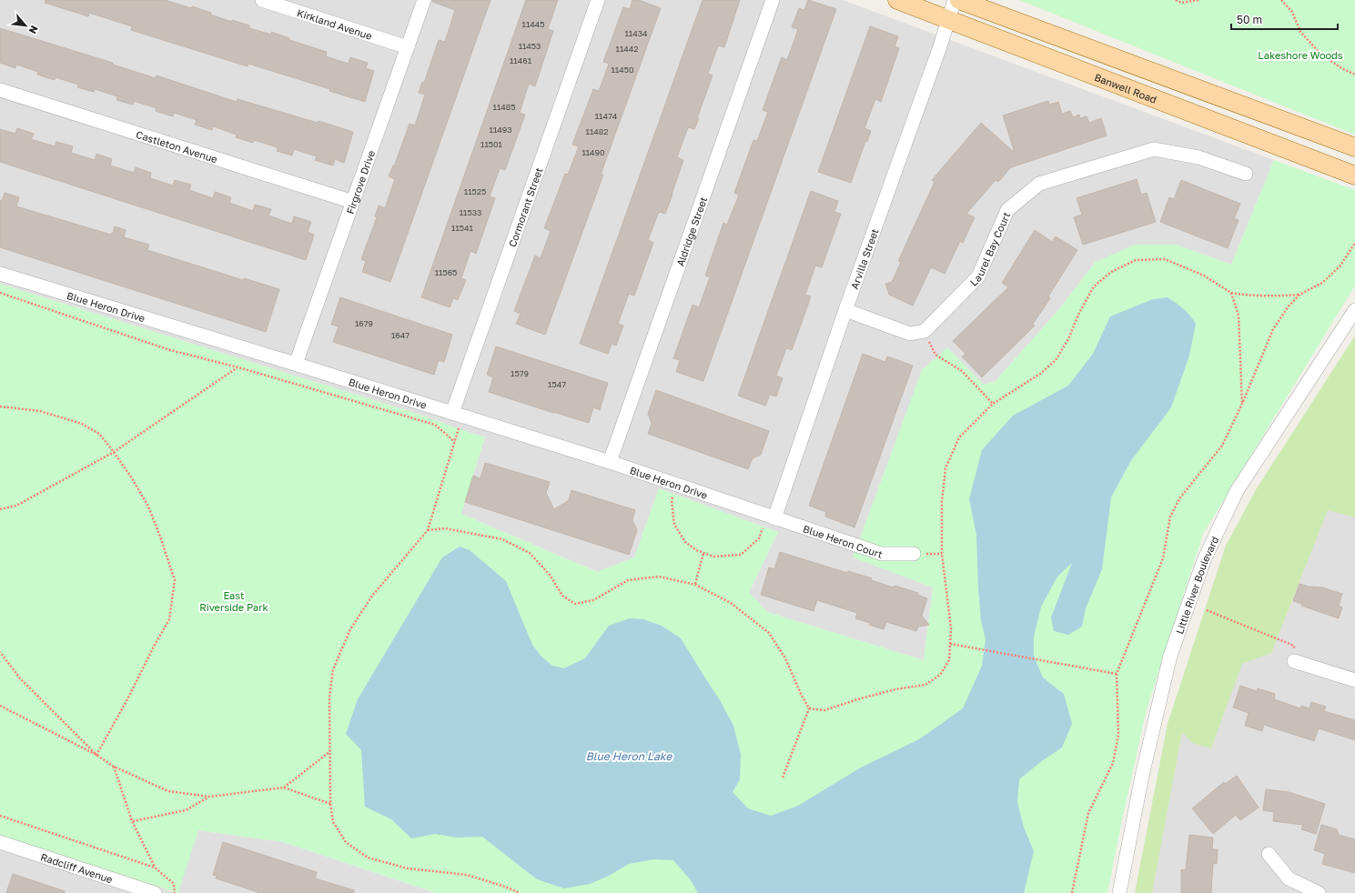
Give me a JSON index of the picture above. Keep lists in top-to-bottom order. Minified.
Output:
{"streets":{"main road":["Banwell Road"],"street":["Kirkland Avenue","Castleton Avenue","Firgrove Drive","Cormorant Street","Aldridge Street","Laurel Bay Court","Arvilla Street","Blue Heron Drive","Blue Heron Court","Little River Boulevard","Radcliff Avenue"]},"crossings":[["Kirkland Avenue","Firgrove Drive"],["Banwell Road","Arvilla Street"],["Castleton Avenue","Firgrove Drive"],["Firgrove Drive","Blue Heron Drive"],["Cormorant Street","Blue Heron Drive"],["Aldridge Street","Blue Heron Drive"],["Arvilla Street","Blue Heron Drive"],["Arvilla Street","Blue Heron Court"],["Blue Heron Drive","Blue Heron Court"]],"water":["Blue Heron Lake"],"parks":["Lakeshore Woods","East Riverside Park"],"house_numbers":["11445","11434","11453","11442","11461","11450","11485","11474","11493","11482","11501","11490","11525","11533","11541","11565","1679","1647","1579","1547"],"scale_bar":"50 m","north":"bottom right"}
